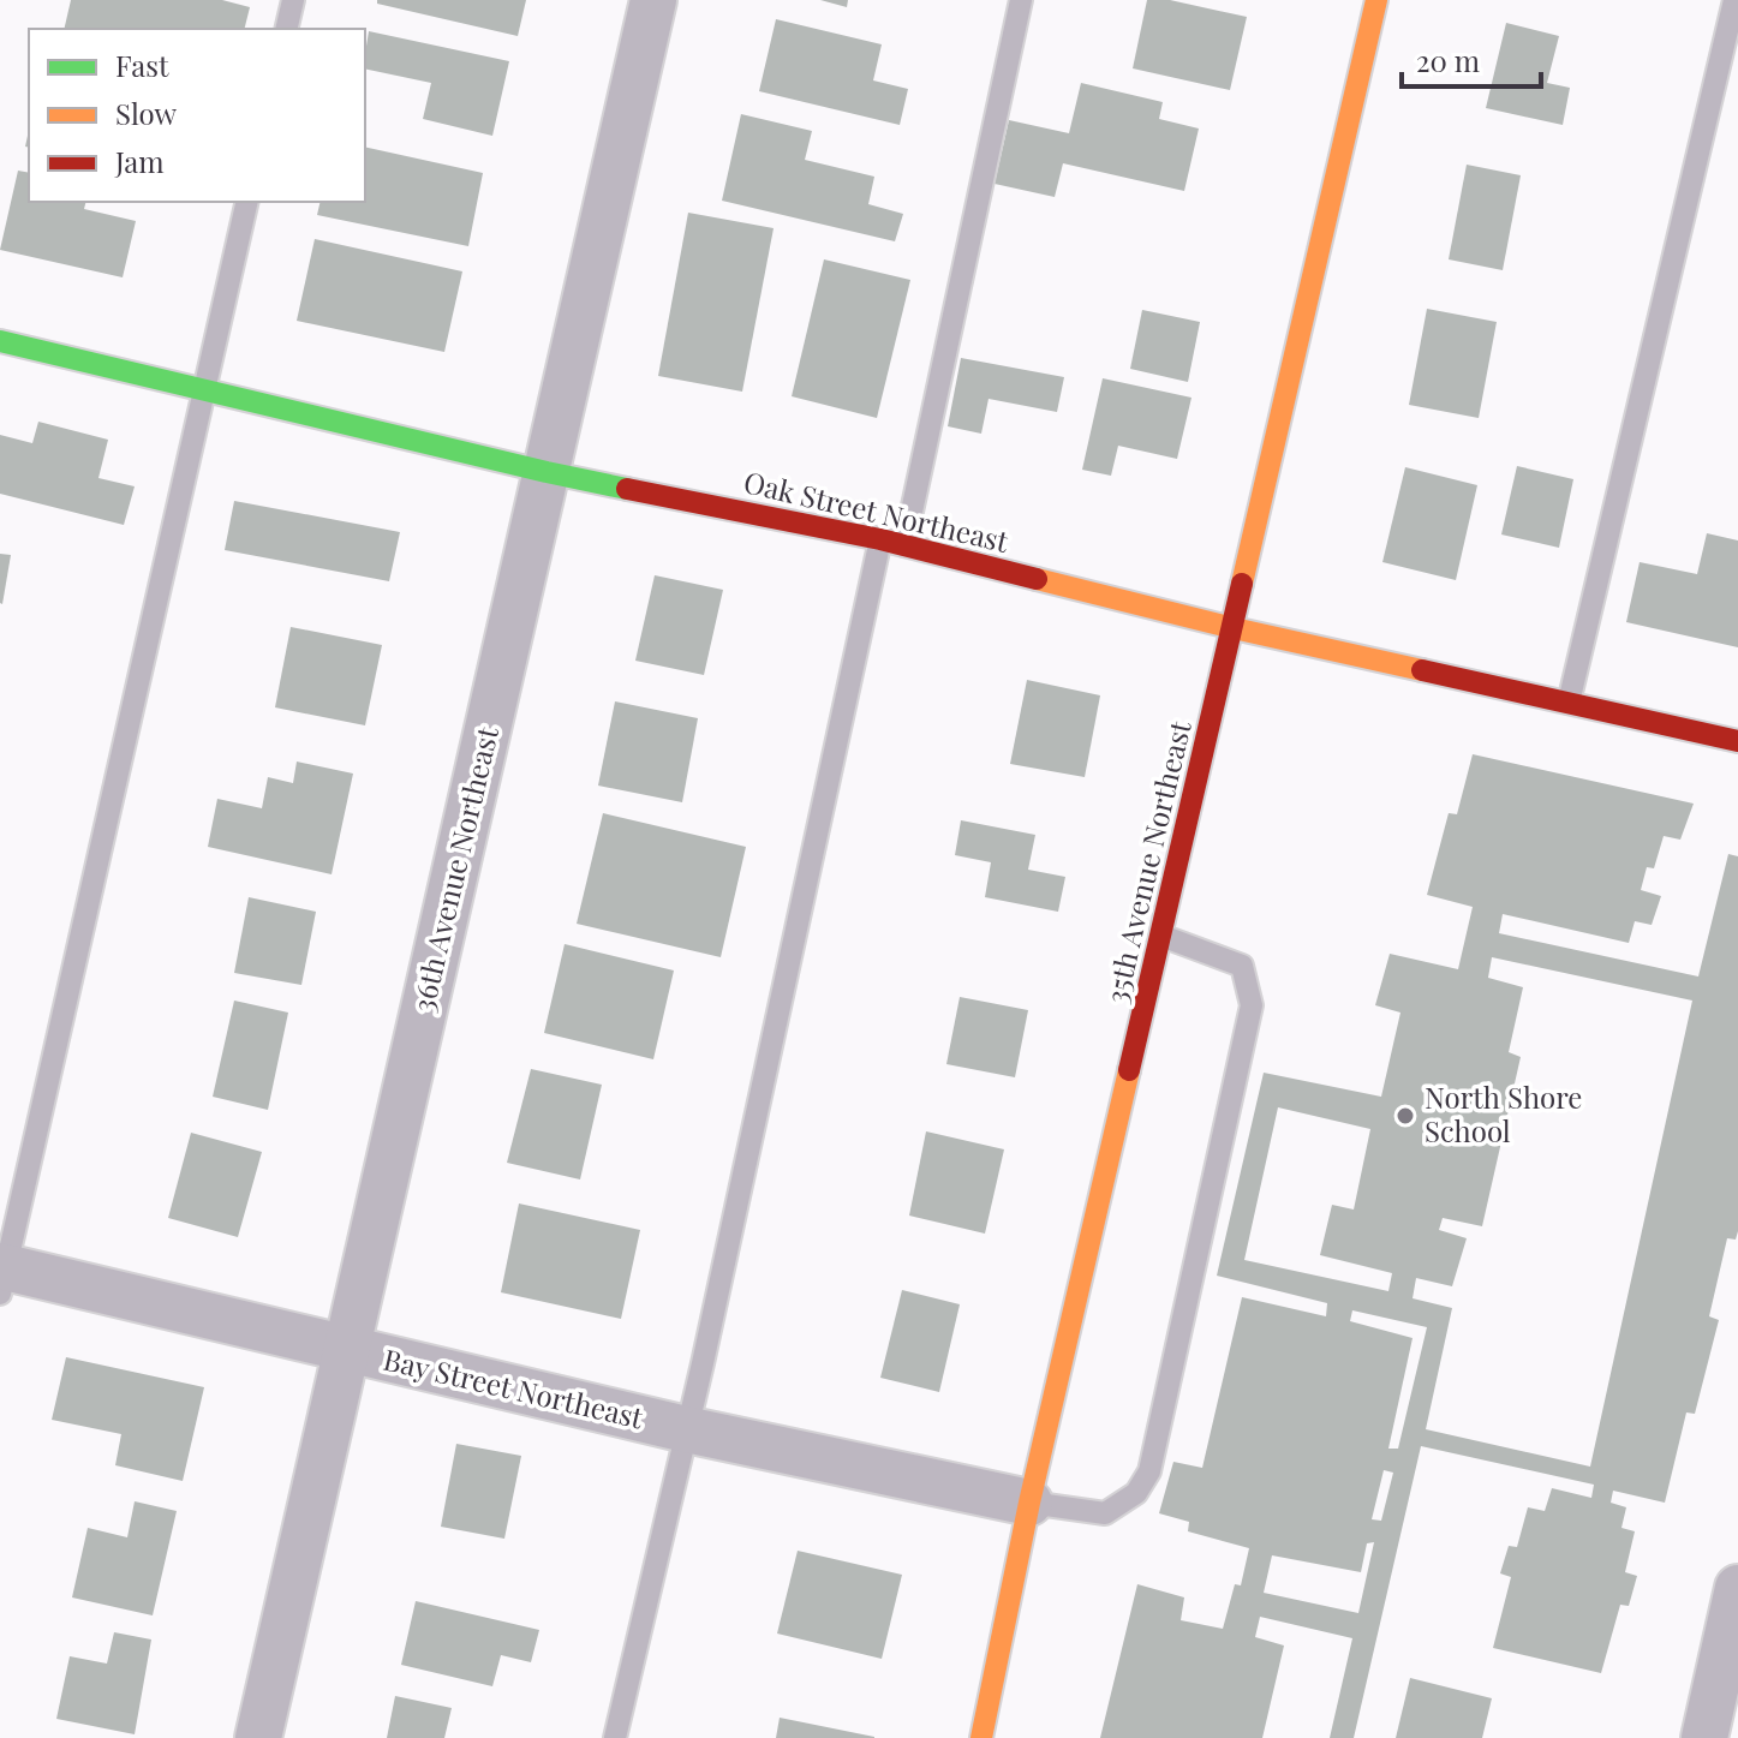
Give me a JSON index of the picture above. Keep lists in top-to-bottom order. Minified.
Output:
{"streets":{"street":["Oak Street Northeast","35th Avenue Northeast","36th Avenue Northeast","Bay Street Northeast"]},"crossings":[["Oak Street Northeast","35th Avenue Northeast"],["Oak Street Northeast","36th Avenue Northeast"],["35th Avenue Northeast","Bay Street Northeast"],["36th Avenue Northeast","Bay Street Northeast"]],"places":["North Shore School"],"legend":["Fast","Slow","Jam"],"scale_bar":"20 m"}
